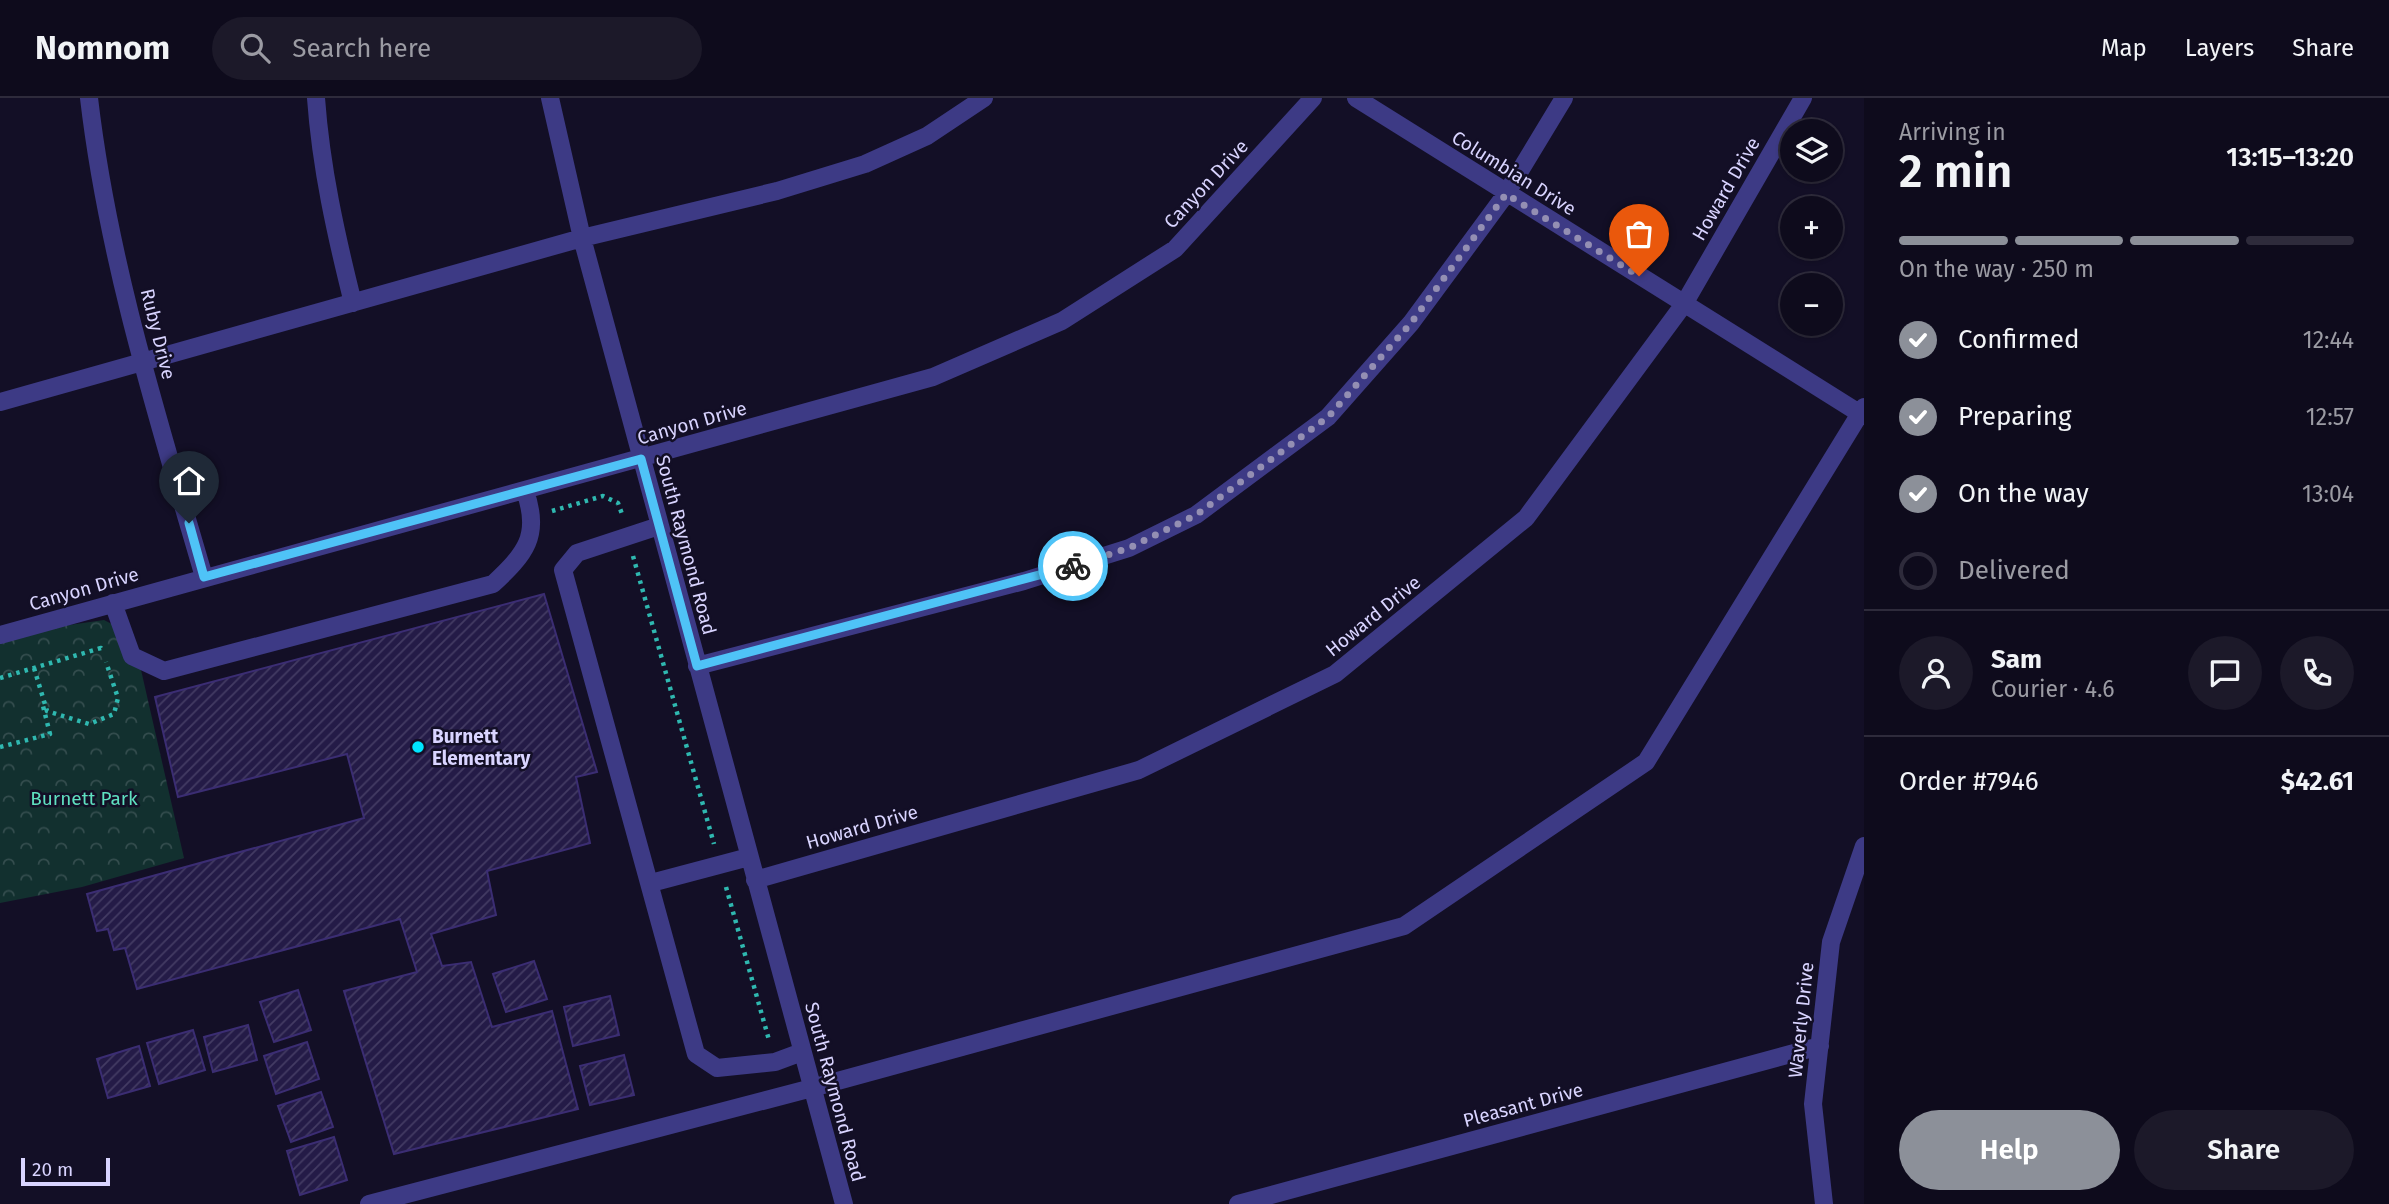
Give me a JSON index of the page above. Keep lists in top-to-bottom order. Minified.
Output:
{"streets":{"street":["Columbian Drive","Canyon Drive","Howard Drive","Ruby Drive","South Raymond Road","Waverly Drive","Pleasant Drive"]},"crossings":[["Columbian Drive","Howard Drive"],["Canyon Drive","Ruby Drive"],["Canyon Drive","South Raymond Road"],["Howard Drive","South Raymond Road"],["Waverly Drive","Pleasant Drive"]],"parks":["Burnett Park"],"places":["Burnett Elementary"],"scale_bar":"20 m","page":{"header":"Nomnom","search":"Search here","nav":["Map","Layers","Share"],"heading":["2 min","Arriving in","13:15–13:20"],"panel":["Sam","Courier · 4.6","Order #7946","$42.61"],"map_buttons":["+","−"],"bar":"On the way · 250 m","list":[["Confirmed","12:44"],["Preparing","12:57"],["On the way","13:04"],"Delivered"],"buttons":["Help","Share"],"scale":"20 m"}}
